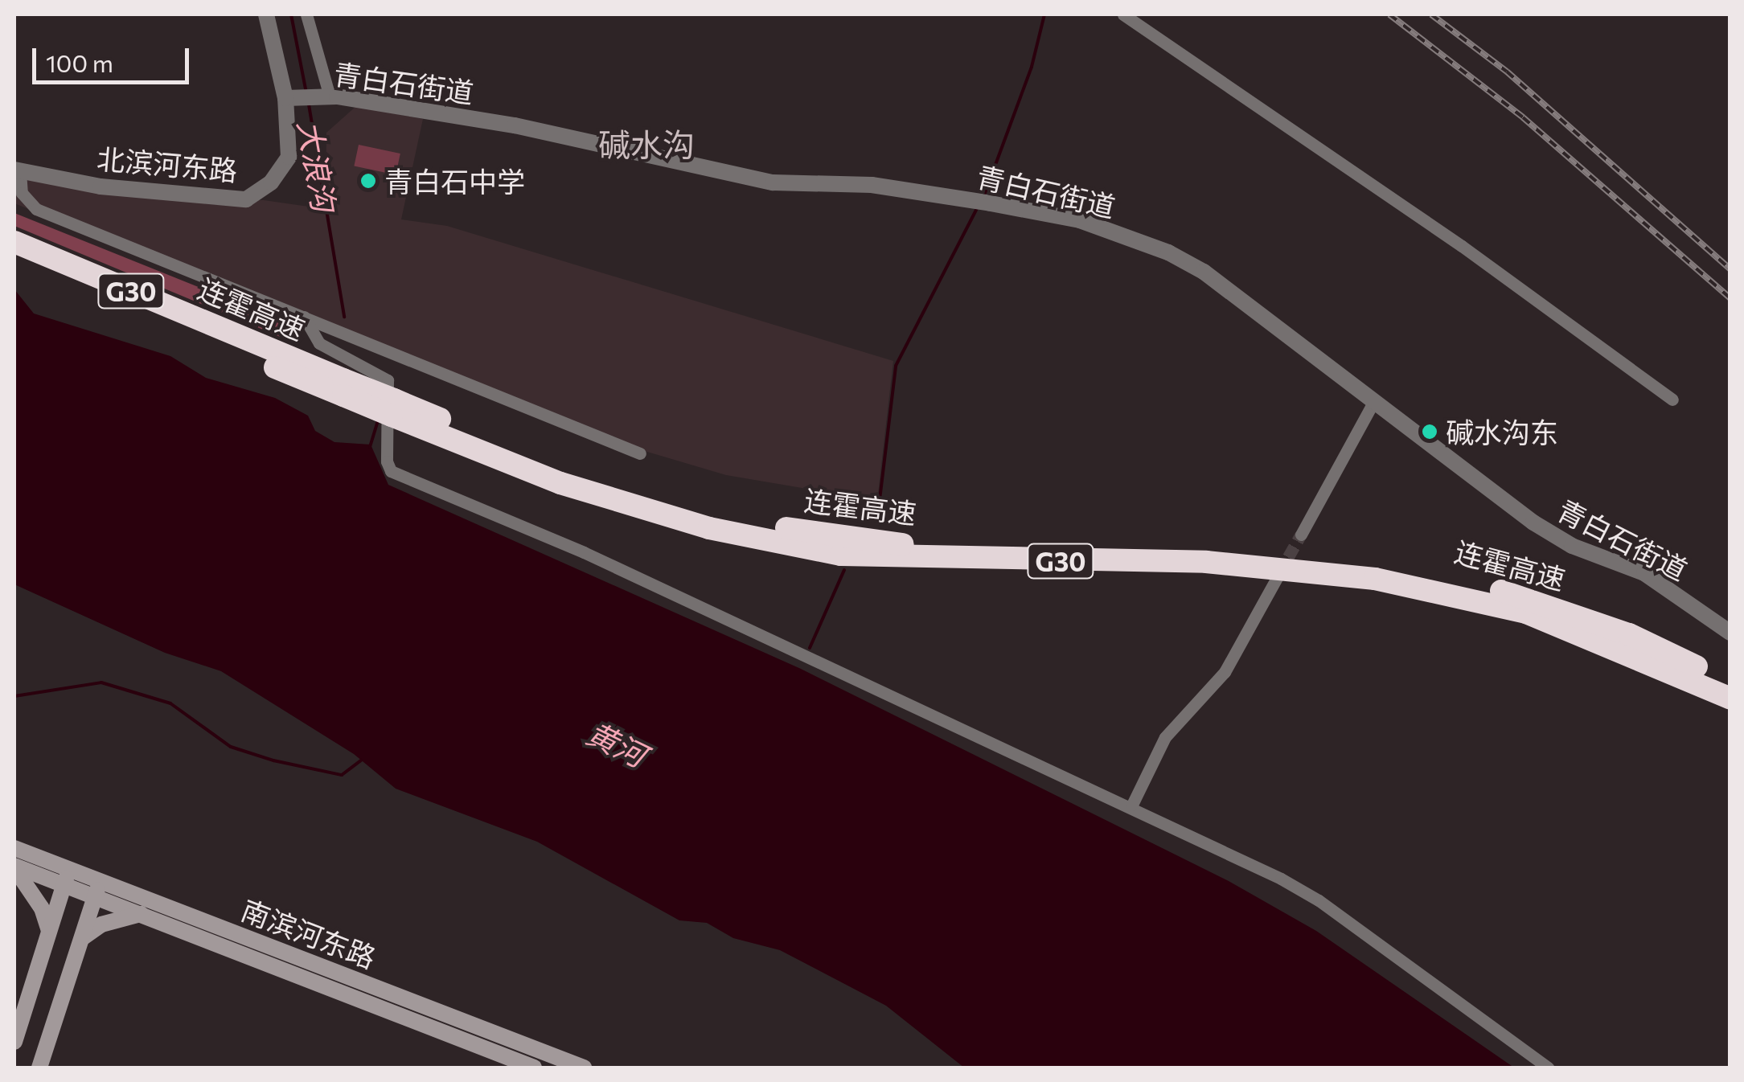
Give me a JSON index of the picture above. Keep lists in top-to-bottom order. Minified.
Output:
{"streets":{"highway":["G30","连霍高速"],"main road":["南滨河东路"],"street":["青白石街道","北滨河东路"]},"crossings":[["青白石街道","北滨河东路"]],"districts":["碱水沟"],"water":["大浪沟","黄河"],"places":["青白石中学","碱水沟东"],"scale_bar":"100 m"}
